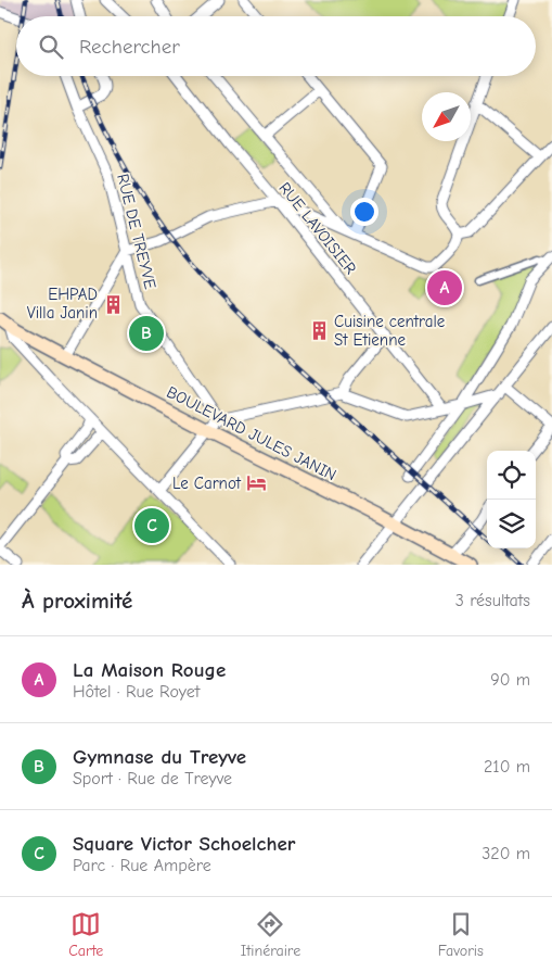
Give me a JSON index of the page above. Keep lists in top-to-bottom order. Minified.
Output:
{"streets":{"main road":["BOULEVARD JULES JANIN"],"street":["RUE LAVOISIER","RUE DE TREYVE"]},"places":{"building":["EHPAD Villa Janin","Cuisine centrale St Etienne"],"hotel":["Le Carnot"]},"north":"bottom left","page":{"search":"Rechercher","pins":["A","B","C"],"heading":["À proximité","3 résultats"],"list":[{"mark":"A","name":"La Maison Rouge","note":"Hôtel · Rue Royet","value":"90 m"},{"mark":"B","name":"Gymnase du Treyve","note":"Sport · Rue de Treyve","value":"210 m"},{"mark":"C","name":"Square Victor Schoelcher","note":"Parc · Rue Ampère","value":"320 m"}],"nav":["Carte","Itinéraire","Favoris"]}}
